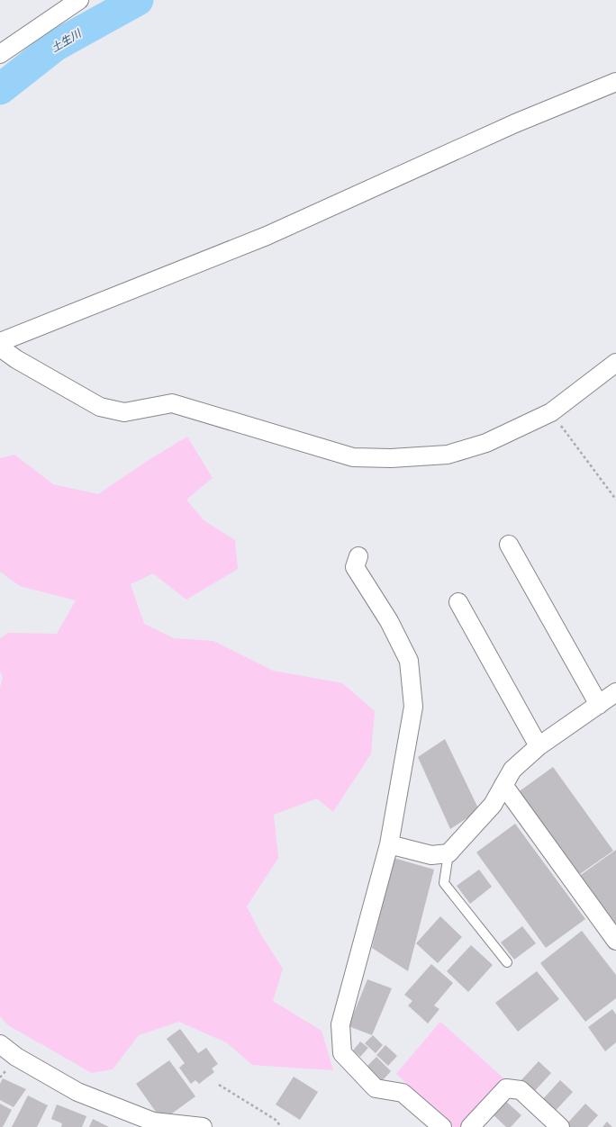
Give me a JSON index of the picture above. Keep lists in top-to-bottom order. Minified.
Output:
{"water":["土生川"]}
